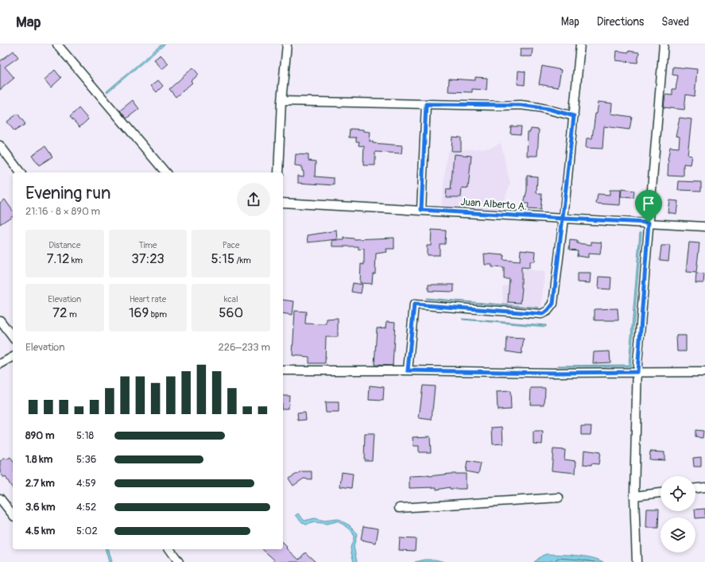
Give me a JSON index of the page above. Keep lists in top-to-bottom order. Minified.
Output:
{"streets":{"street":["Juan Alberto A."]},"page":{"header":"Map","nav":["Map","Directions","Saved"],"heading":["Evening run","21:16 · 8 × 890 m"],"stats":[["Distance","7.12 km"],["Time","37:23"],["Pace","5:15 /km"],["Elevation","72 m"],["Heart rate","169 bpm"],["kcal","560"]],"chart":["Elevation","226–233 m"],"list":[{"name":"890 m","note":"5:18"},{"name":"1.8 km","note":"5:36"},{"name":"2.7 km","note":"4:59"},{"name":"3.6 km","note":"4:52"},{"name":"4.5 km","note":"5:02"}]}}
